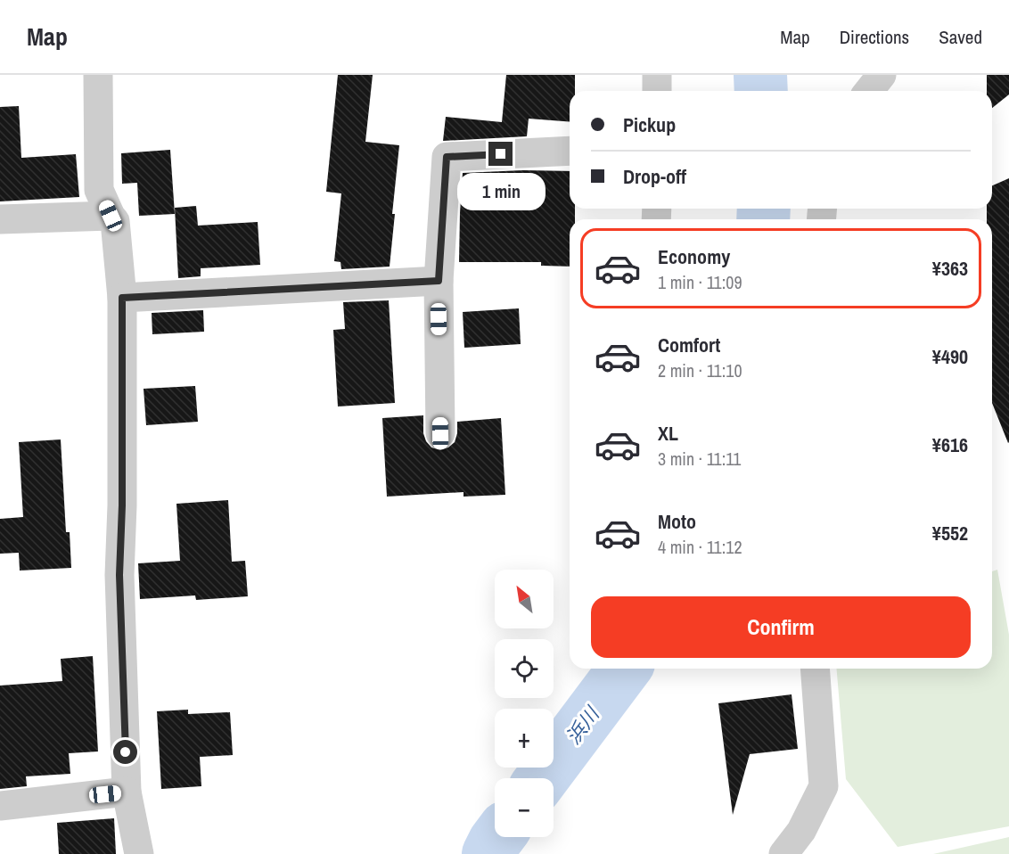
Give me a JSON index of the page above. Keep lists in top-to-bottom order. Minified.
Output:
{"water":["浜川"],"north":"top left","page":{"header":"Map","nav":["Map","Directions","Saved"],"banner":["Pickup","Drop-off"],"bubble":"1 min","list":[{"name":"Economy","note":"1 min · 11:09","value":"¥363"},{"name":"Comfort","note":"2 min · 11:10","value":"¥490"},{"name":"XL","note":"3 min · 11:11","value":"¥616"},{"name":"Moto","note":"4 min · 11:12","value":"¥552"}],"map_buttons":["+","−"],"buttons":"Confirm"}}
